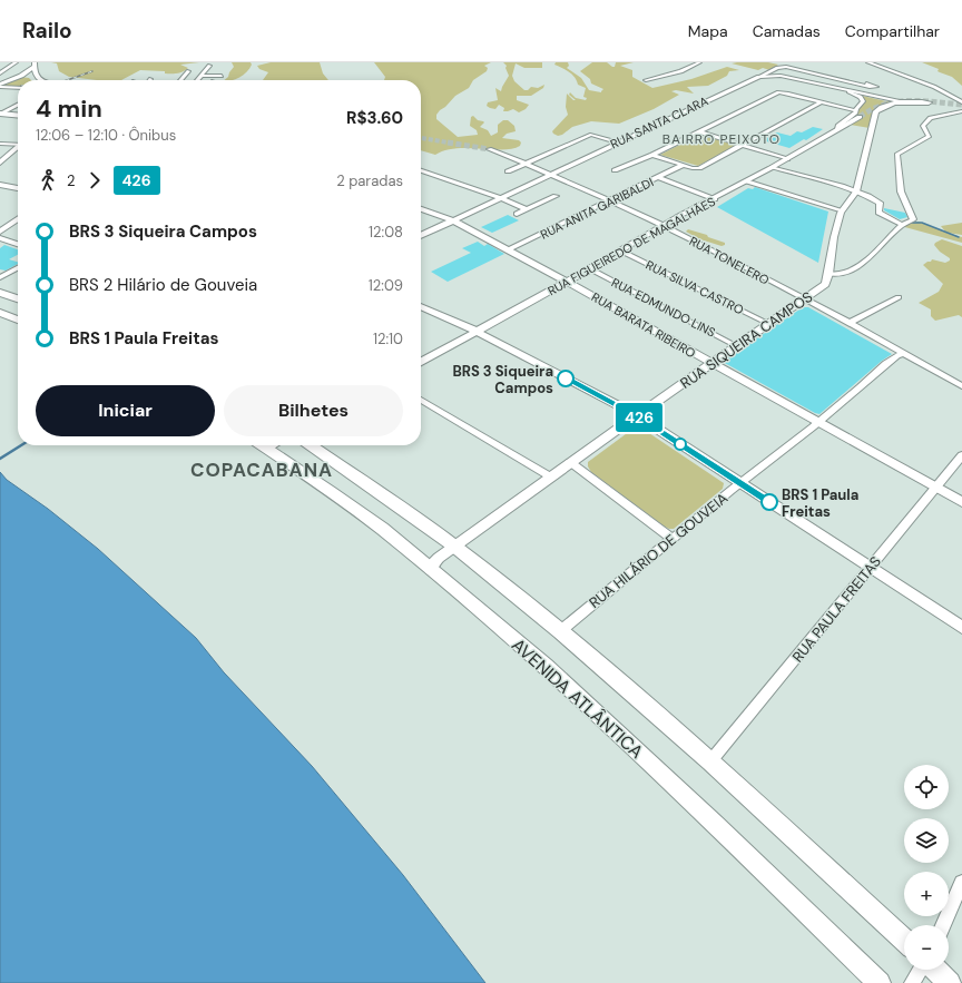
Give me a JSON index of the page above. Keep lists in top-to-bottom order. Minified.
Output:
{"streets":{"highway":["AVENIDA ATLÂNTICA"],"main road":["RUA SANTA CLARA","RUA FIGUEIREDO DE MAGALHÃES","RUA BARATA RIBEIRO","RUA SIQUEIRA CAMPOS"],"street":["RUA ANITA GARIBALDI","RUA TONELERO","RUA SILVA CASTRO","RUA EDMUNDO LINS","RUA HILÁRIO DE GOUVEIA","RUA PAULA FREITAS"]},"crossings":[["RUA SANTA CLARA","RUA TONELERO"],["RUA SANTA CLARA","RUA BARATA RIBEIRO"],["RUA ANITA GARIBALDI","RUA TONELERO"],["RUA ANITA GARIBALDI","RUA BARATA RIBEIRO"],["RUA FIGUEIREDO DE MAGALHÃES","RUA TONELERO"],["RUA FIGUEIREDO DE MAGALHÃES","RUA SILVA CASTRO"],["RUA FIGUEIREDO DE MAGALHÃES","RUA EDMUNDO LINS"],["RUA FIGUEIREDO DE MAGALHÃES","RUA BARATA RIBEIRO"],["RUA TONELERO","RUA SIQUEIRA CAMPOS"],["RUA TONELERO","RUA HILÁRIO DE GOUVEIA"],["RUA SILVA CASTRO","RUA SIQUEIRA CAMPOS"],["RUA EDMUNDO LINS","RUA SIQUEIRA CAMPOS"],["RUA BARATA RIBEIRO","RUA SIQUEIRA CAMPOS"],["RUA BARATA RIBEIRO","RUA HILÁRIO DE GOUVEIA"],["RUA BARATA RIBEIRO","RUA PAULA FREITAS"],["RUA SIQUEIRA CAMPOS","AVENIDA ATLÂNTICA"]],"districts":["BAIRRO PEIXOTO","COPACABANA"],"places":["BRS 3 Siqueira Campos","BRS 1 Paula Freitas"],"lines":["bus line 426"],"page":{"header":"Railo","nav":["Mapa","Camadas","Compartilhar"],"on_map":"426","heading":["4 min","12:06 – 12:10 · Ônibus","R$3.60"],"legs":["2","426","2 paradas"],"list":[{"name":"BRS 3 Siqueira Campos","value":"12:08"},{"name":"BRS 2 Hilário de Gouveia","value":"12:09"},{"name":"BRS 1 Paula Freitas","value":"12:10"}],"buttons":["Iniciar","Bilhetes"],"map_buttons":["+","−"]}}
